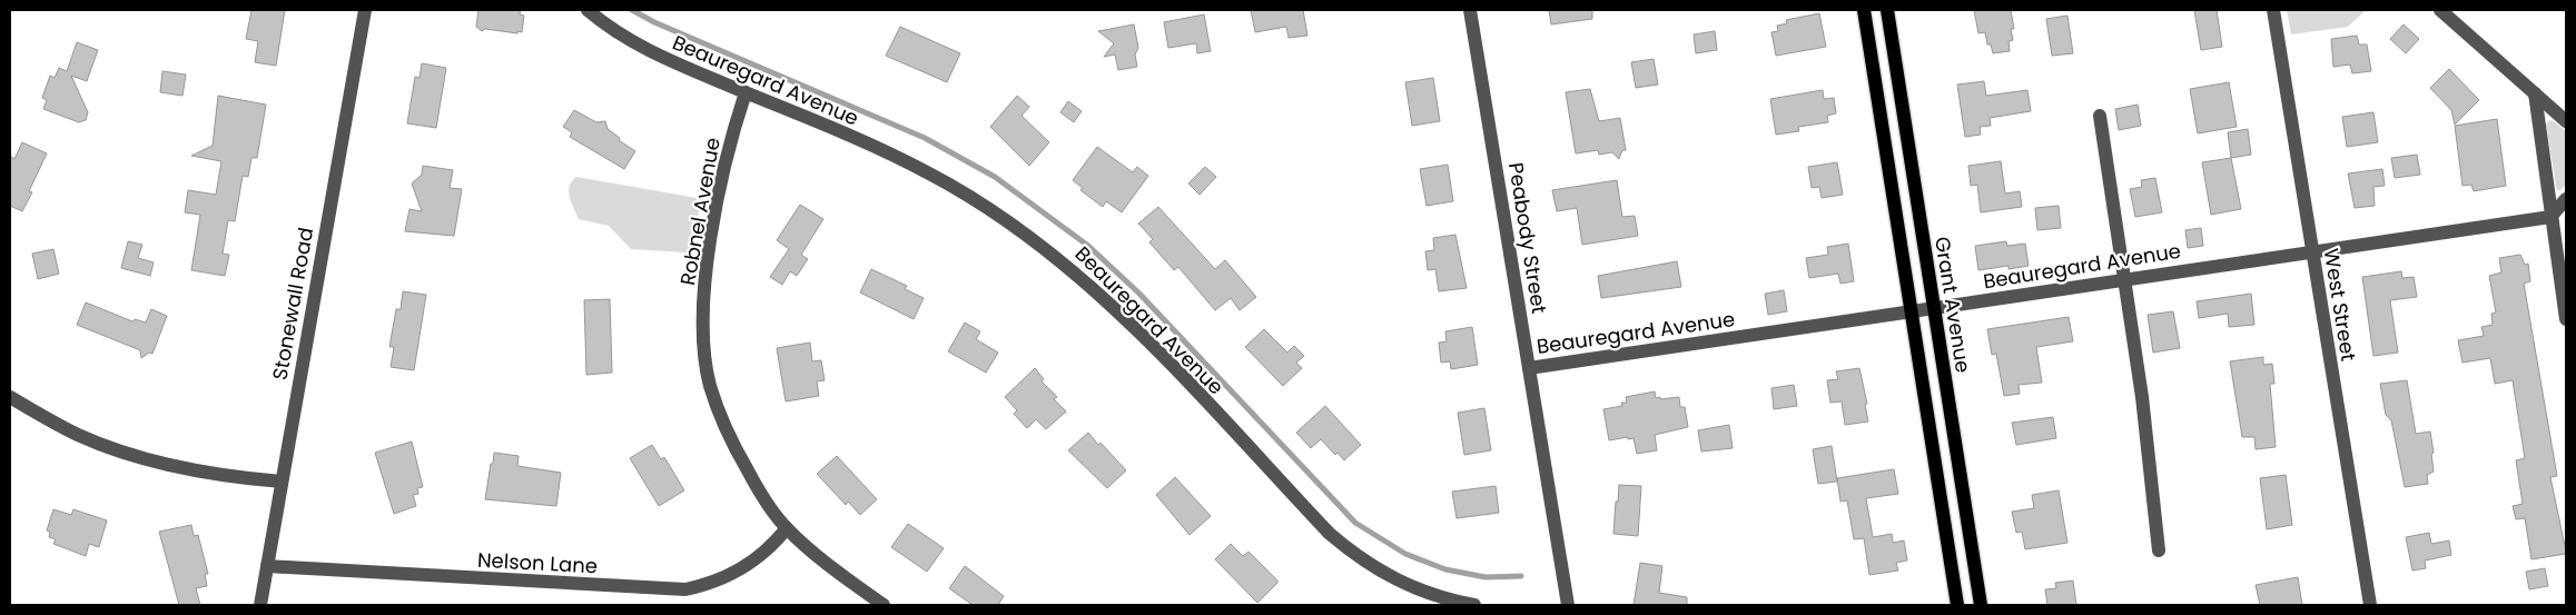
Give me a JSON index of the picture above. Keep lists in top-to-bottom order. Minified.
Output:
{"streets":{"main road":["Grant Avenue"],"street":["Beauregard Avenue","Robnel Avenue","Peabody Street","Stonewall Road","West Street","Nelson Lane"]},"crossings":[["Beauregard Avenue","Robnel Avenue"],["Beauregard Avenue","Peabody Street"],["Beauregard Avenue","Grant Avenue"],["Beauregard Avenue","West Street"],["Robnel Avenue","Nelson Lane"],["Stonewall Road","Nelson Lane"]]}
